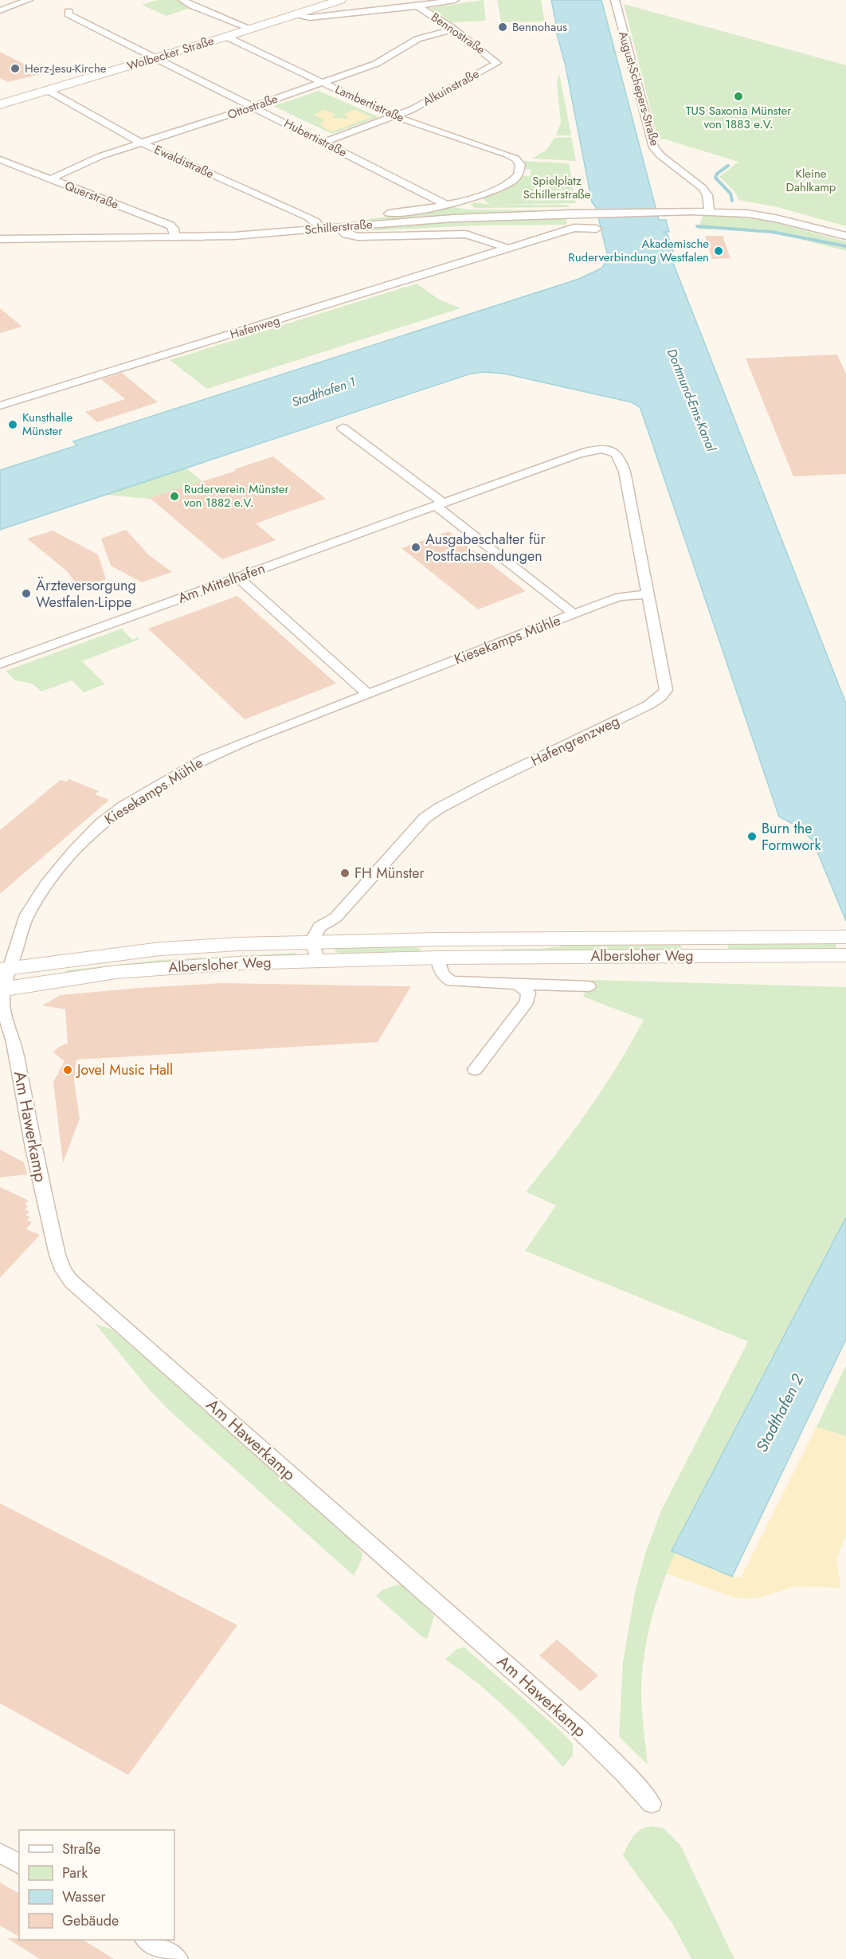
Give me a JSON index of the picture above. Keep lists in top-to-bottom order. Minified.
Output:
{"streets":{"main road":["Wolbecker Straße","Albersloher Weg"],"street":["Bennostraße","Alkuinstraße","August-Schepers-Straße","Lambertistraße","Ottostraße","Hubertistraße","Ewaldistraße","Querstraße","Schillerstraße","Hafenweg","Am Mittelhafen","Kiesekamps Mühle","Hafengrenzweg","Am Hawerkamp"]},"crossings":[["Bennostraße","Alkuinstraße"],["Bennostraße","Ottostraße"],["Wolbecker Straße","Lambertistraße"],["Wolbecker Straße","Hubertistraße"],["Wolbecker Straße","Ewaldistraße"],["Alkuinstraße","Lambertistraße"],["Alkuinstraße","Hubertistraße"],["August-Schepers-Straße","Schillerstraße"],["Lambertistraße","Ottostraße"],["Lambertistraße","Schillerstraße"],["Ottostraße","Hubertistraße"],["Ottostraße","Ewaldistraße"],["Ottostraße","Querstraße"],["Hubertistraße","Schillerstraße"],["Ewaldistraße","Schillerstraße"],["Querstraße","Schillerstraße"],["Am Mittelhafen","Hafengrenzweg"],["Kiesekamps Mühle","Hafengrenzweg"],["Kiesekamps Mühle","Albersloher Weg"],["Kiesekamps Mühle","Am Hawerkamp"],["Hafengrenzweg","Albersloher Weg"],["Albersloher Weg","Am Hawerkamp"]],"water":["Stadthafen 1","Dortmund-Ems-Kanal","Stadthafen 2"],"parks":["Kleine Dahlkamp","Spielplatz Schillerstraße"],"places":["Bennohaus","Herz-Jesu-Kirche","TUS Saxonia Münster von 1883 e.V.","Akademische Ruderverbindung Westfalen","Kunsthalle Münster","Ruderverein Münster von 1882 e.V.","Ausgabeschalter für Postfachsendungen","Ärzteversorgung Westfalen-Lippe","Burn the Formwork","FH Münster","Jovel Music Hall"],"legend":["Straße","Park","Wasser","Gebäude"]}
